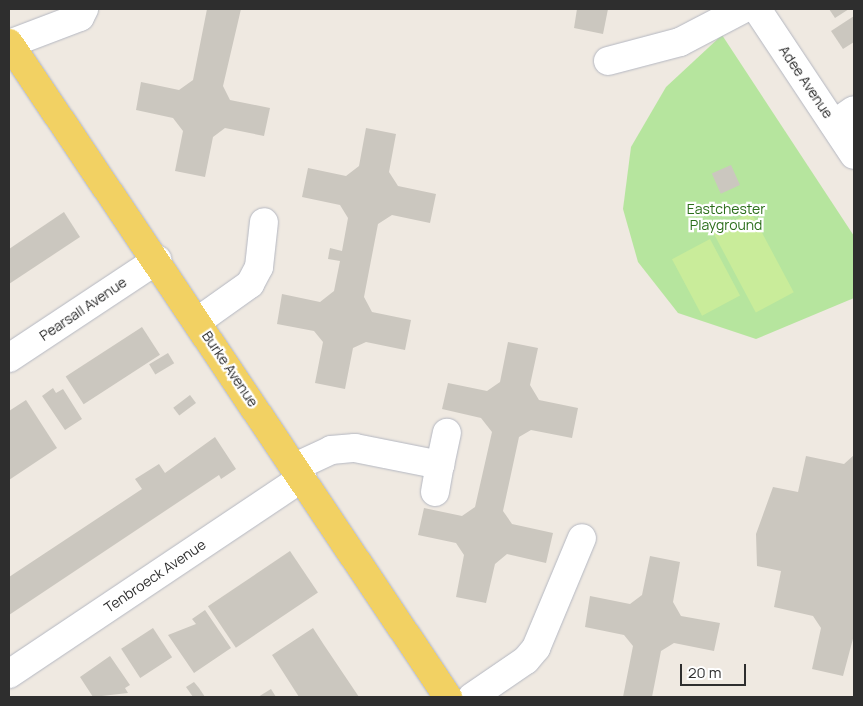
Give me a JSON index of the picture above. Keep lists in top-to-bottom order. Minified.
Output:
{"streets":{"main road":["Burke Avenue"],"street":["Adee Avenue","Pearsall Avenue","Tenbroeck Avenue"]},"crossings":[["Pearsall Avenue","Burke Avenue"],["Burke Avenue","Tenbroeck Avenue"]],"parks":["Eastchester Playground"],"scale_bar":"20 m"}
